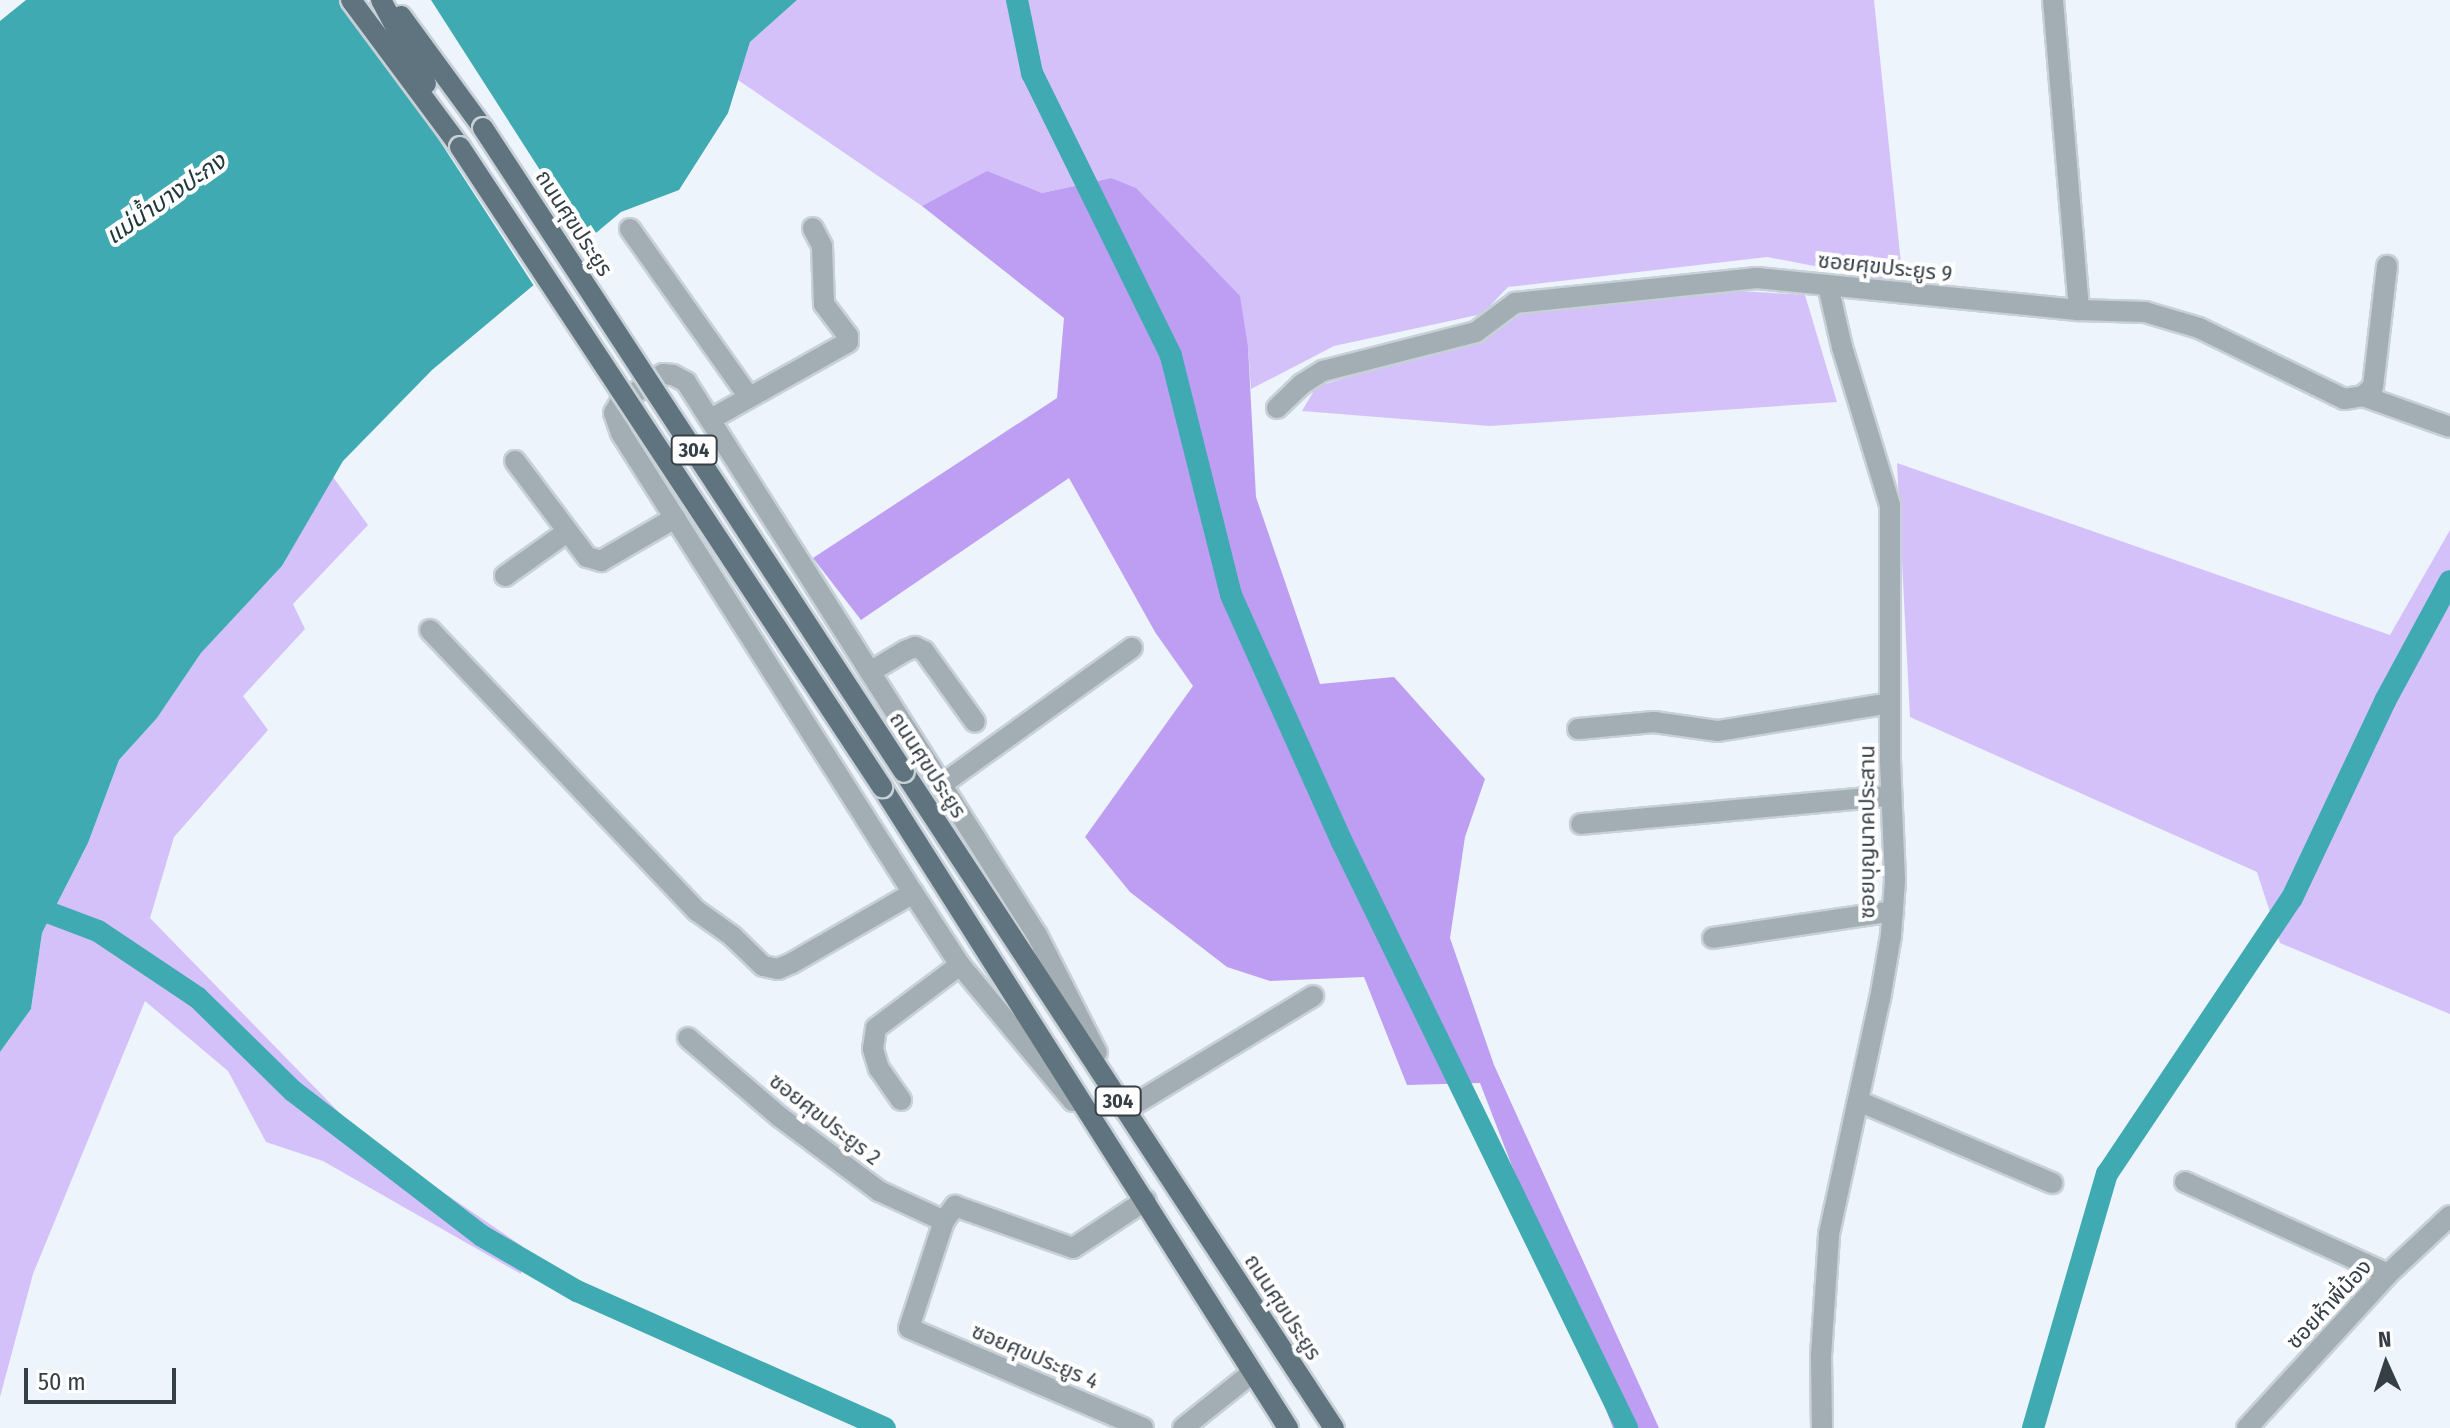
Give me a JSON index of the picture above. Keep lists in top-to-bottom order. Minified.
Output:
{"streets":{"main road":["ถนนศุขประยูร","304"],"street":["ซอยศุขประยูร 9","ซอยบุญนาคประสาน","ซอยศุขประยูร 2","ซอยห้าพี่น้อง","ซอยศุขประยูร 4"]},"crossings":[["ซอยศุขประยูร 9","ซอยบุญนาคประสาน"],["ซอยศุขประยูร 2","ซอยศุขประยูร 4"]],"water":["แม่น้ำบางปะกง"],"scale_bar":"50 m","north":"top"}
